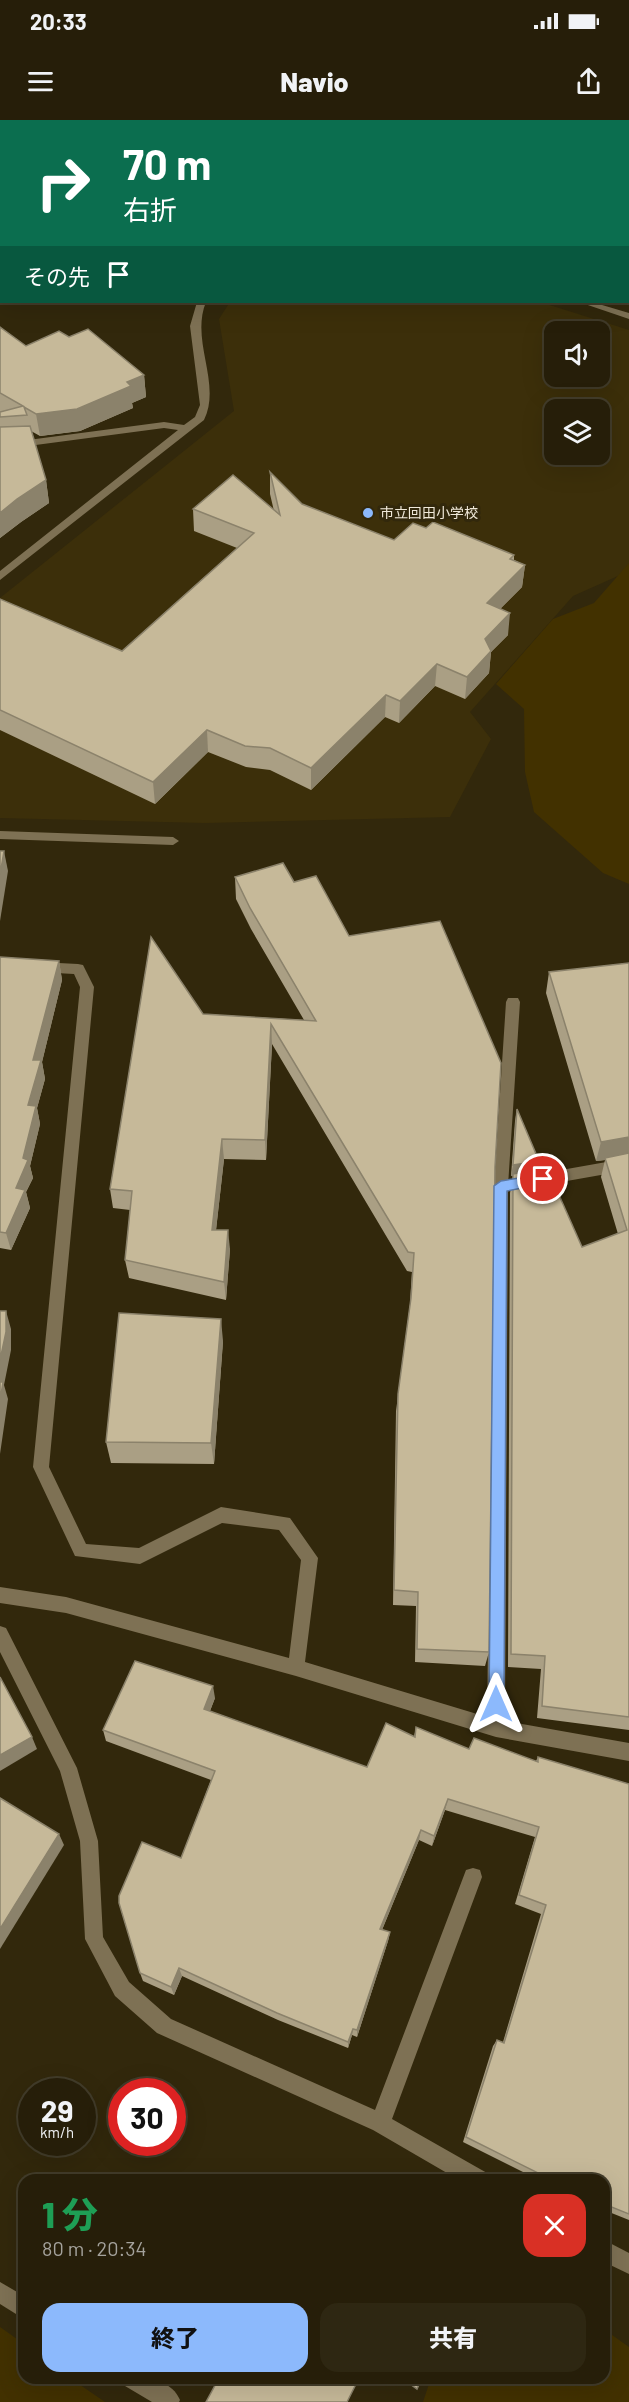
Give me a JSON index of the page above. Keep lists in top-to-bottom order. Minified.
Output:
{"places":["市立回田小学校"],"page":{"status":"20:33","header":"Navio","turn":["70 m","右折"],"then":"その先","speed":"29 km/h","limit":"30","heading":["1 分","80 m · 20:34"],"buttons":["終了","共有"]}}
